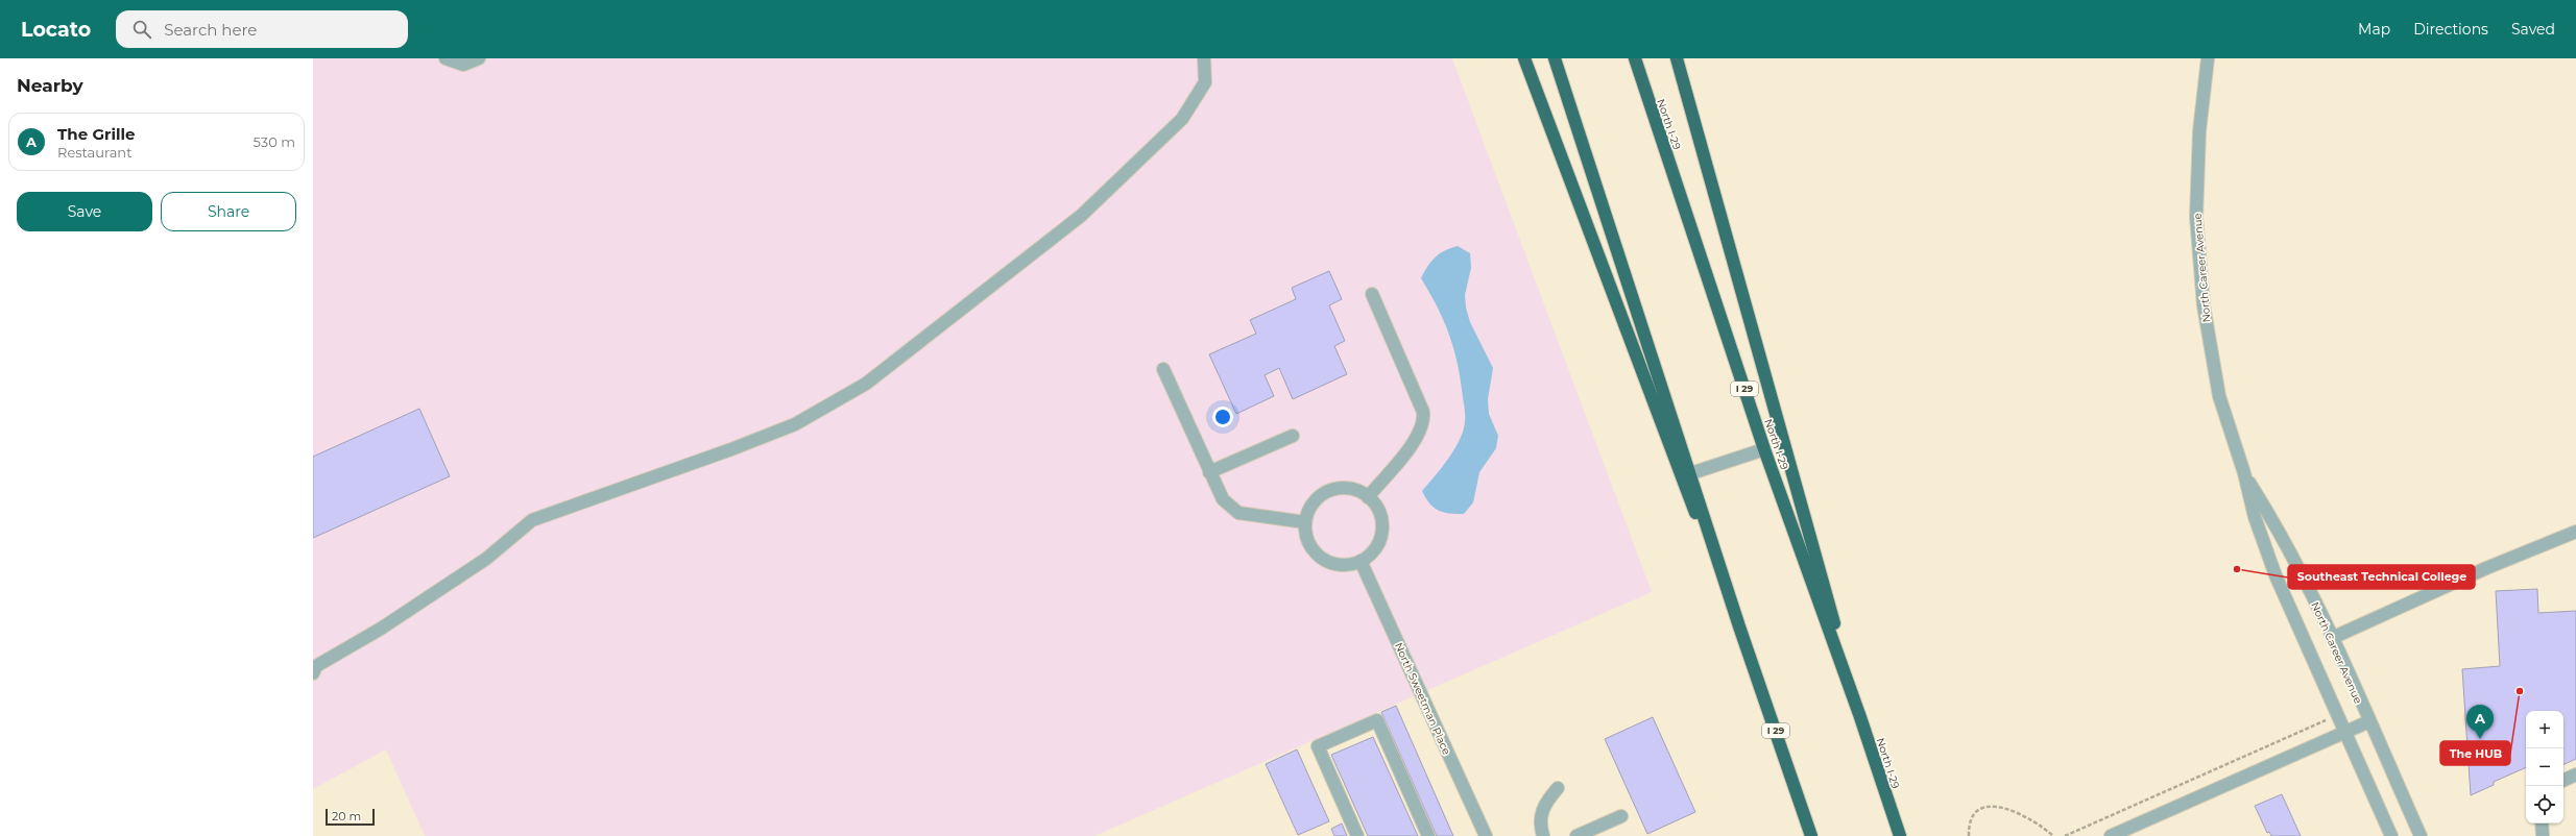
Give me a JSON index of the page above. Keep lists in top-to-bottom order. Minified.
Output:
{"streets":{"highway":["North I-29","I 29"],"street":["North Career Avenue","North Sweetman Place"]},"places":["Southeast Technical College","The HUB"],"scale_bar":"20 m","page":{"header":"Locato","search":"Search here","nav":["Map","Directions","Saved"],"heading":"Nearby","list":[{"mark":"A","name":"The Grille","note":"Restaurant","value":"530 m"}],"buttons":["Save","Share"],"pins":"A","map_buttons":["+","−"],"scale":"20 m"}}
